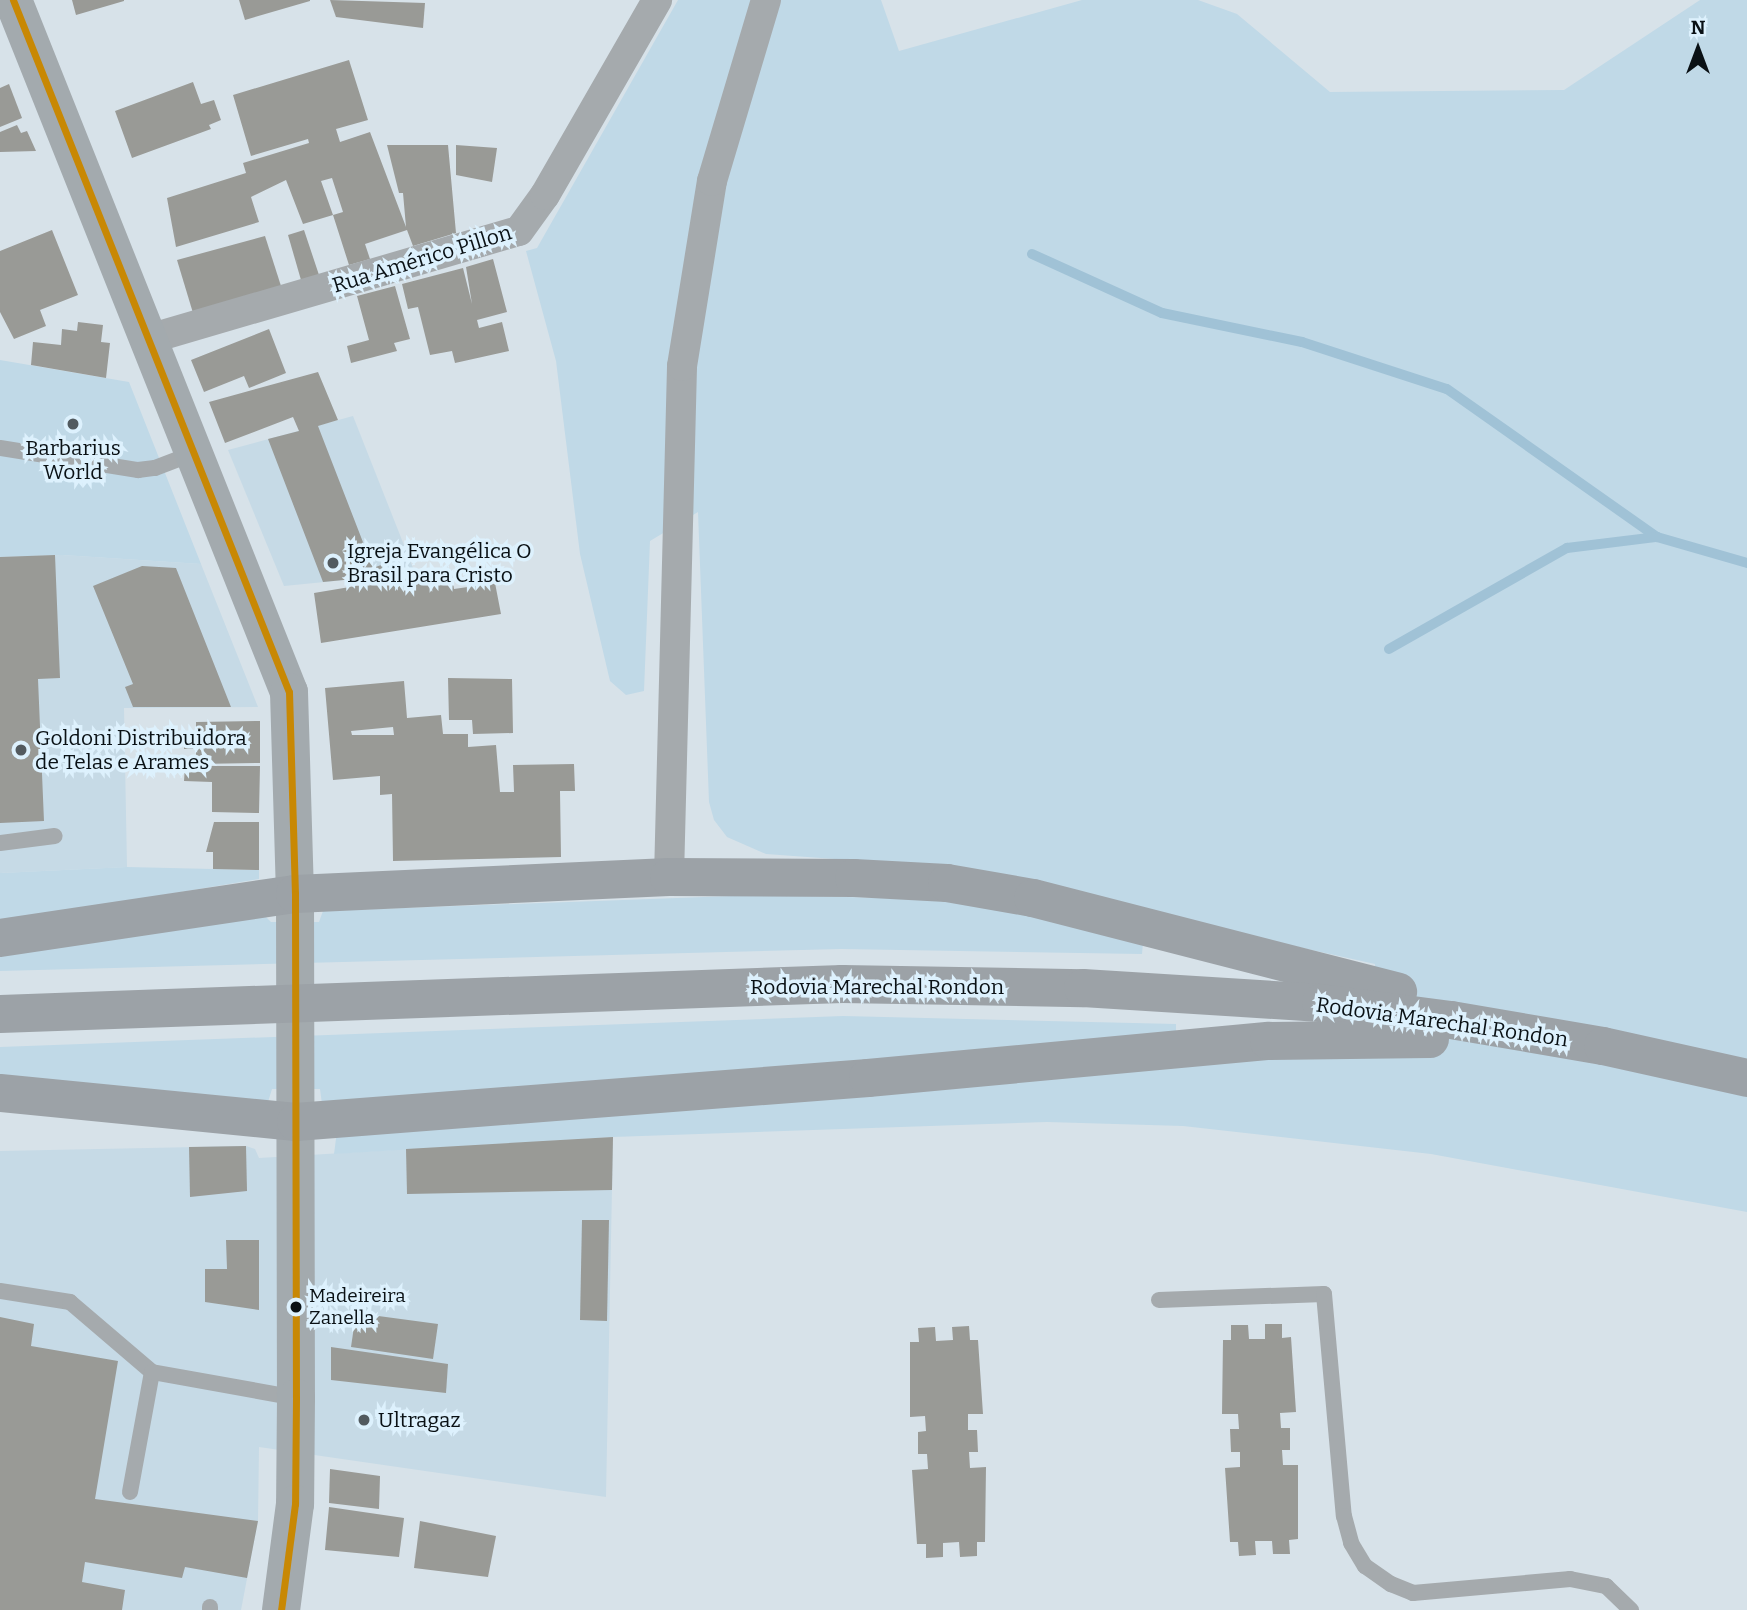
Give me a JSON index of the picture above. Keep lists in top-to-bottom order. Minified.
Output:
{"streets":{"main road":["Rodovia Marechal Rondon"],"street":["Rua Américo Pillon"]},"places":["Barbarius World","Igreja Evangélica O Brasil para Cristo","Goldoni Distribuidora de Telas e Arames","Madeireira Zanella","Ultragaz"],"north":"top"}
